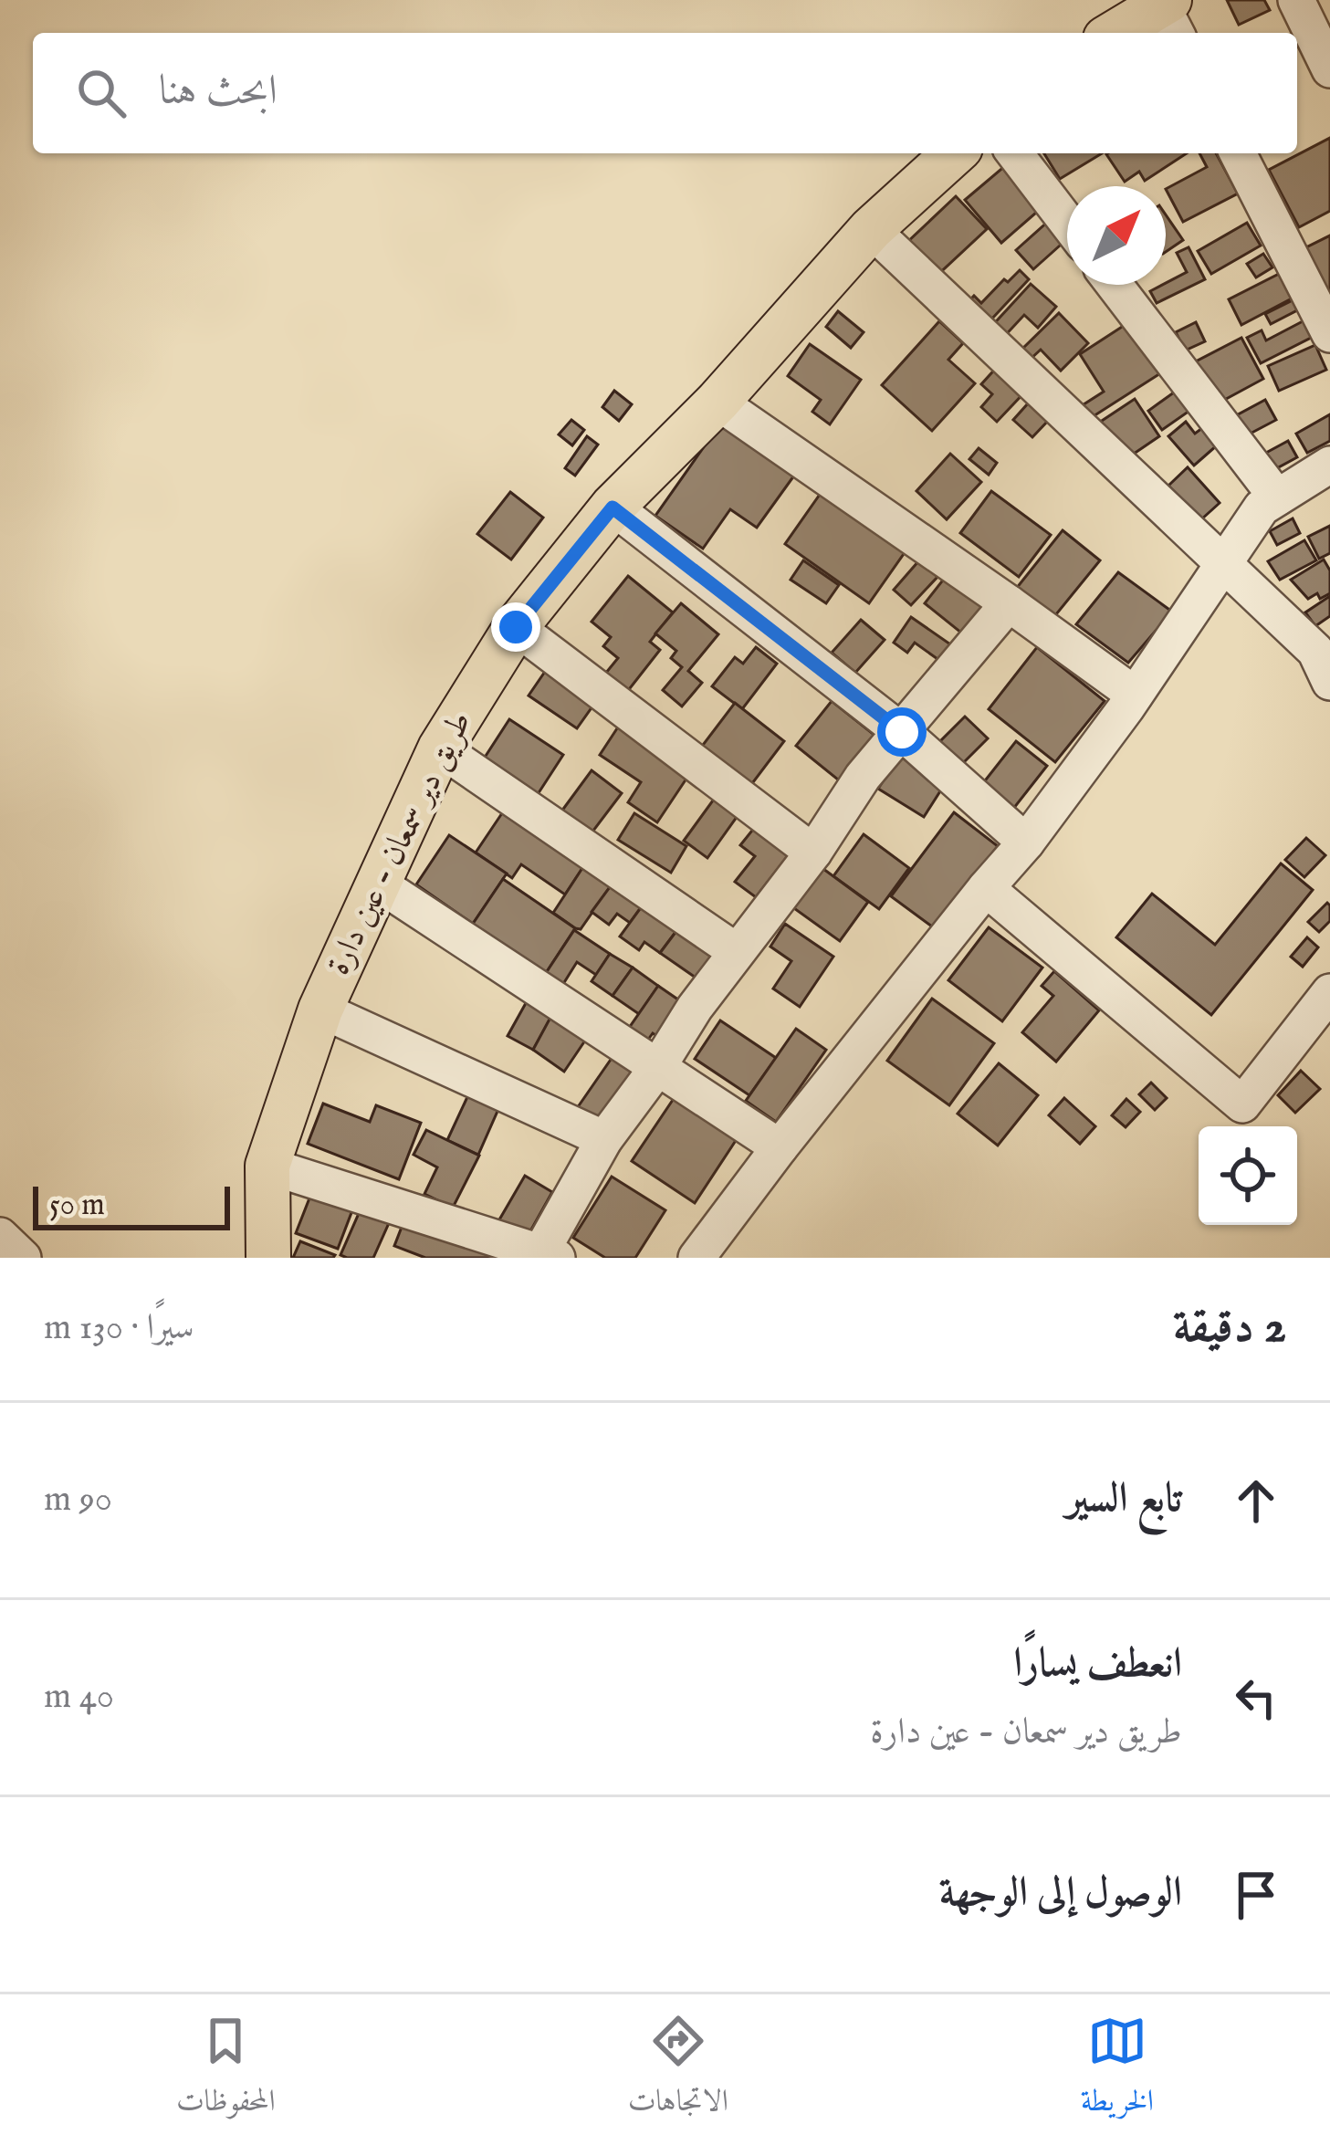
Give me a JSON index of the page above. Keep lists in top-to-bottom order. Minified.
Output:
{"streets":{"main road":["طريق دير سمعان - عين دارة"]},"scale_bar":"50 m","north":"top right","page":{"search":"ابحث هنا","scale":"50 m","heading":["2 دقيقة","سيرًا · 130 m"],"list":[["تابع السير","90 m"],["انعطف يسارًا","طريق دير سمعان - عين دارة","40 m"],"الوصول إلى الوجهة"],"nav":["الخريطة","الاتجاهات","المحفوظات"]}}
